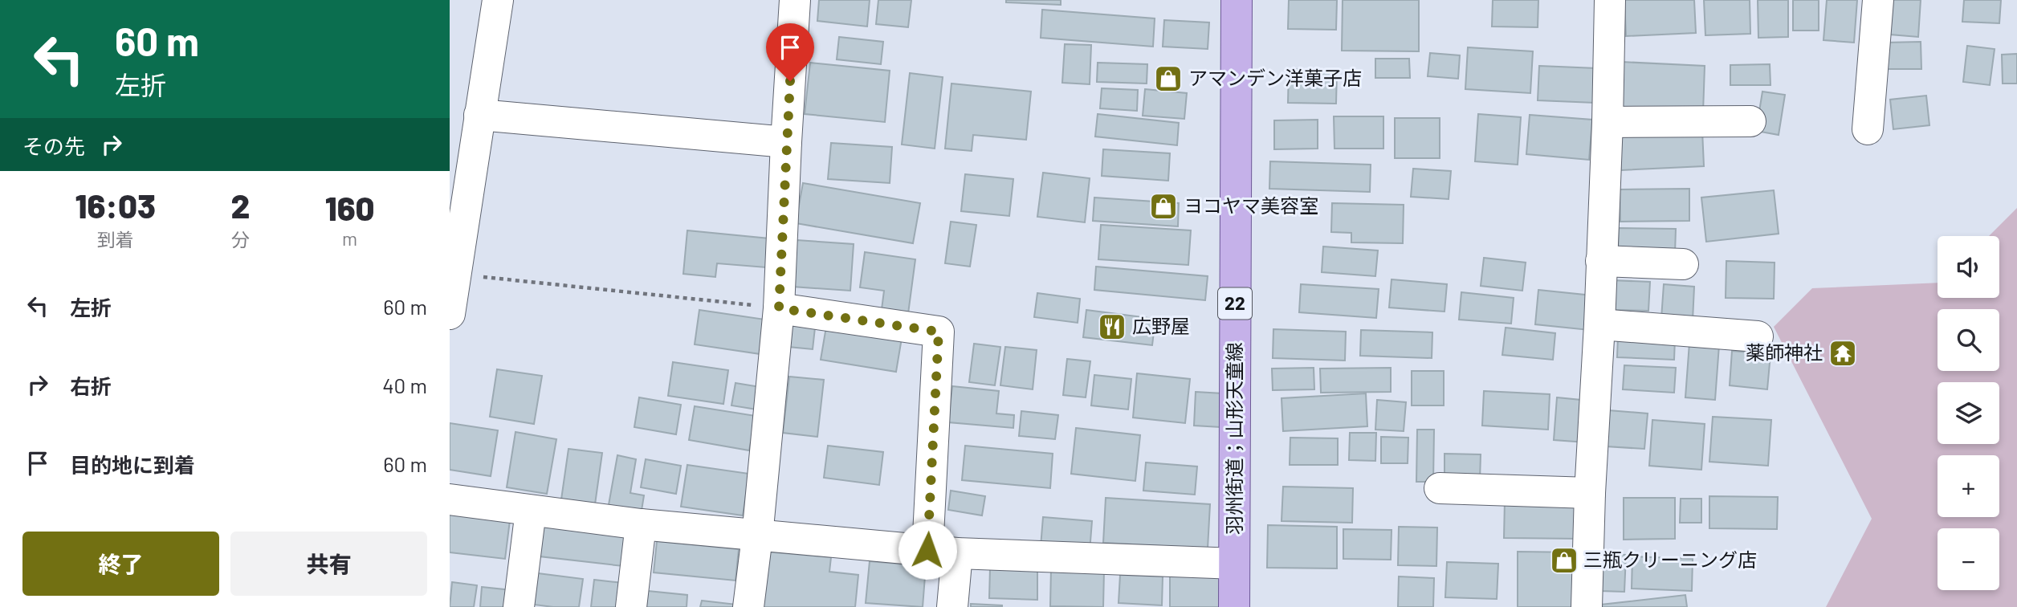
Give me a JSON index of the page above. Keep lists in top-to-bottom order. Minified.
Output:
{"streets":{"main road":["22","羽州街道；山形天童線"]},"places":{"shop":["アマンデン洋菓子店","ヨコヤマ美容室","三瓶クリーニング店"],"restaurant":["広野屋"],"temple":["薬師神社"]},"page":{"turn":["60 m","左折"],"then":"その先","eta":["16:03","到着","2","分","160","m"],"map_buttons":["+","−"],"list":[{"name":"左折","value":"60 m"},{"name":"右折","value":"40 m"},{"name":"目的地に到着","value":"60 m"}],"buttons":["終了","共有"]}}
